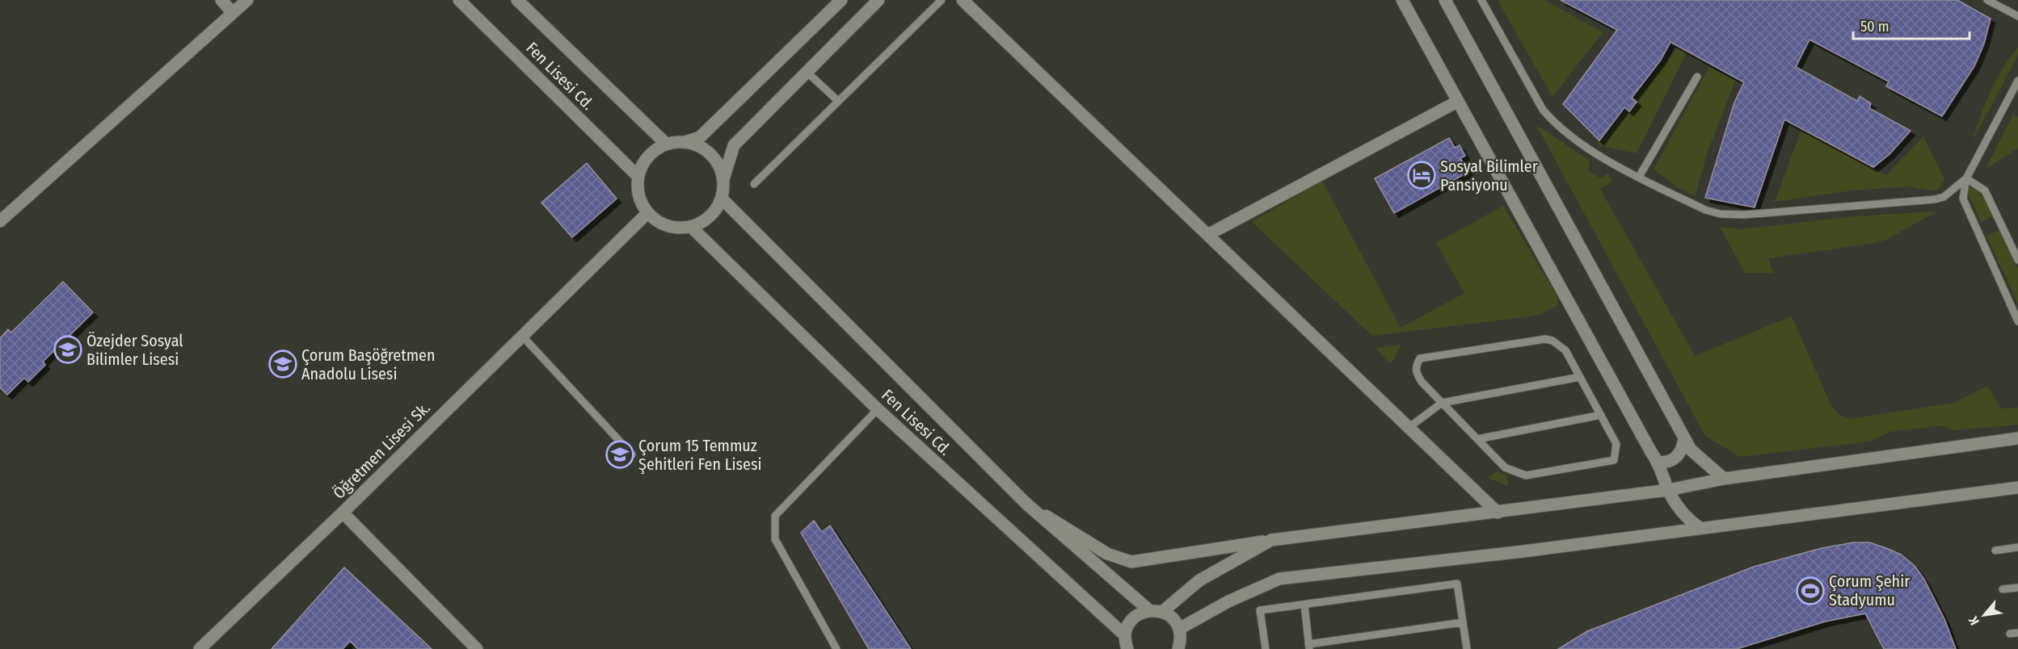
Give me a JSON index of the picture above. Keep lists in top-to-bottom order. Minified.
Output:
{"streets":{"street":["Fen Lisesi Cd.","Öğretmen Lisesi Sk."]},"crossings":[["Fen Lisesi Cd.","Öğretmen Lisesi Sk."]],"places":{"hotel":["Sosyal Bilimler Pansiyonu"],"school or university":["Özejder Sosyal Bilimler Lisesi","Çorum Başöğretmen Anadolu Lisesi","Çorum 15 Temmuz Şehitleri Fen Lisesi"],"sports":["Çorum Şehir Stadyumu"]},"scale_bar":"50 m","north":"bottom left"}
